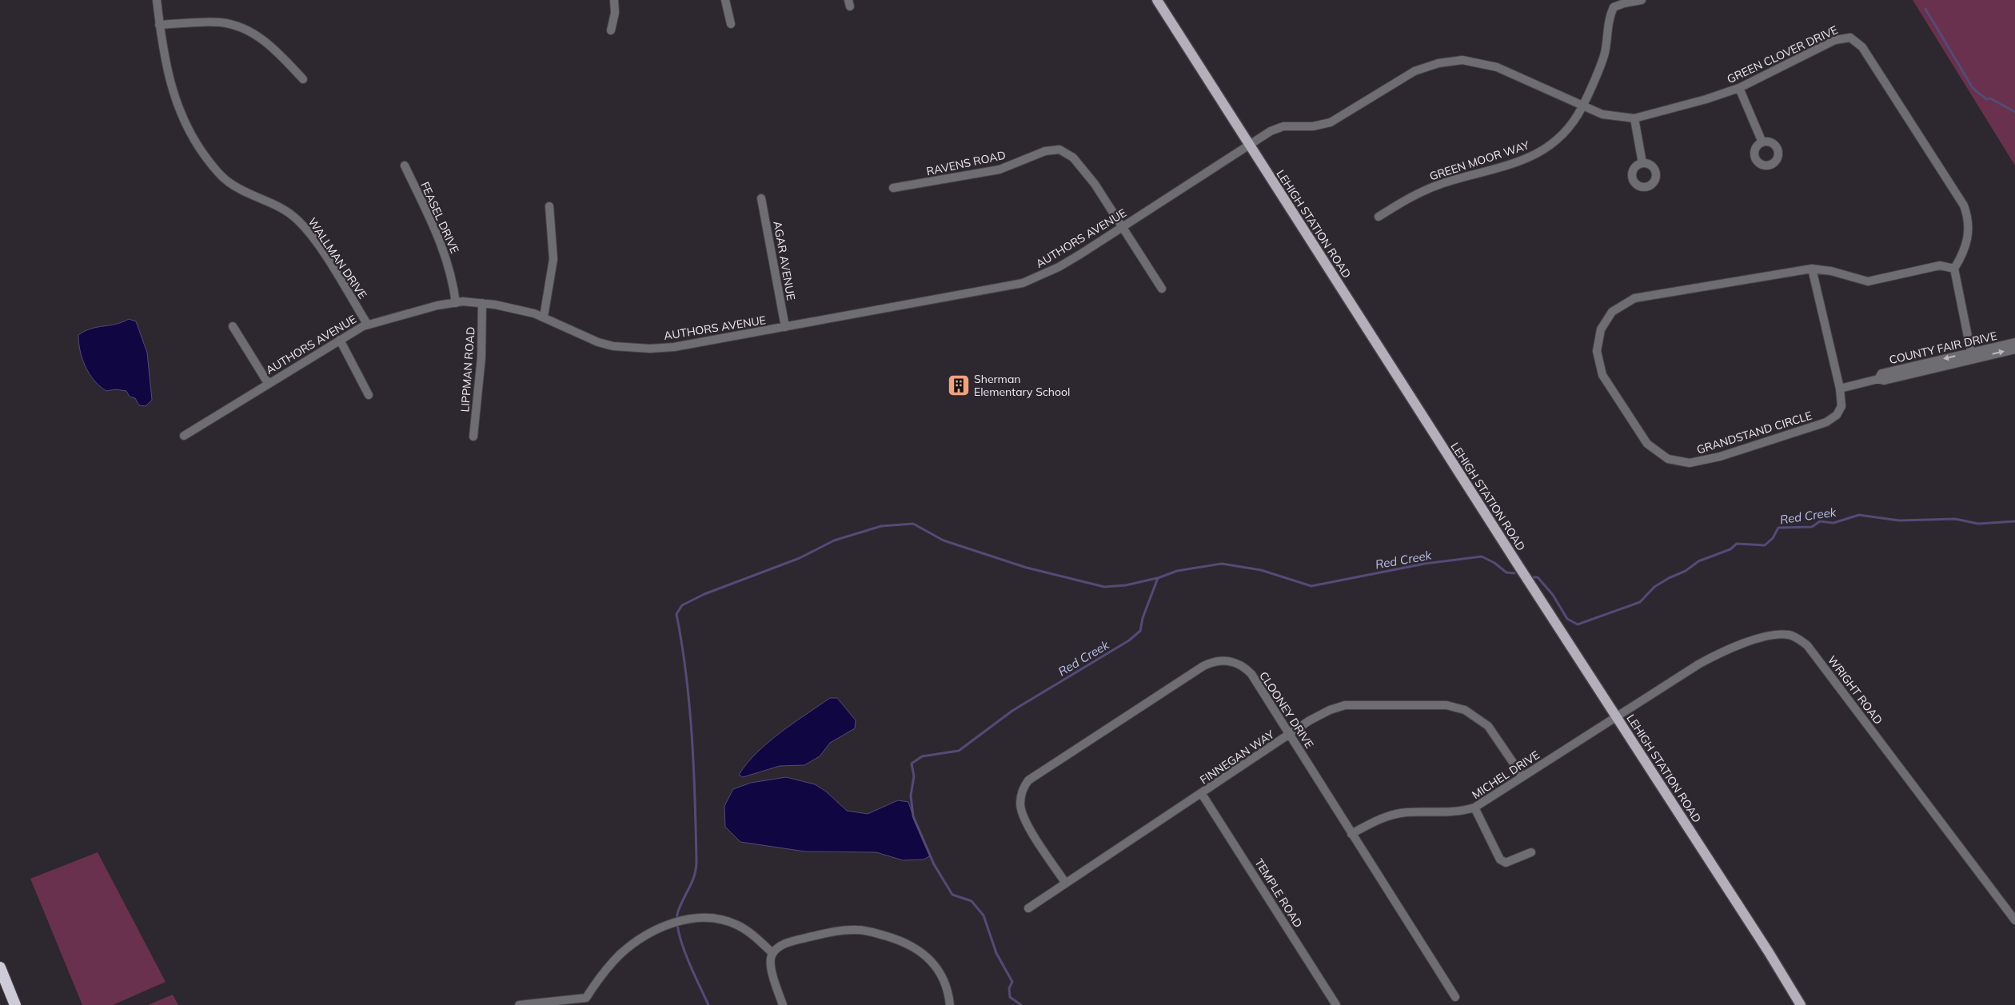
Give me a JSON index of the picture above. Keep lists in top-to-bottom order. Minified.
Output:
{"streets":{"main road":["LEHIGH STATION ROAD"],"street":["GREEN CLOVER DRIVE","GREEN MOOR WAY","RAVENS ROAD","FEASEL DRIVE","AUTHORS AVENUE","WALLMAN DRIVE","AGAR AVENUE","COUNTY FAIR DRIVE","LIPPMAN ROAD","GRANDSTAND CIRCLE","WRIGHT ROAD","CLOONEY DRIVE","FINNEGAN WAY","MICHEL DRIVE","TEMPLE ROAD"]},"crossings":[["GREEN CLOVER DRIVE","GREEN MOOR WAY"],["GREEN CLOVER DRIVE","LEHIGH STATION ROAD"],["GREEN CLOVER DRIVE","AUTHORS AVENUE"],["GREEN CLOVER DRIVE","GRANDSTAND CIRCLE"],["RAVENS ROAD","AUTHORS AVENUE"],["FEASEL DRIVE","AUTHORS AVENUE"],["LEHIGH STATION ROAD","AUTHORS AVENUE"],["LEHIGH STATION ROAD","WRIGHT ROAD"],["LEHIGH STATION ROAD","MICHEL DRIVE"],["AUTHORS AVENUE","WALLMAN DRIVE"],["AUTHORS AVENUE","AGAR AVENUE"],["AUTHORS AVENUE","LIPPMAN ROAD"],["COUNTY FAIR DRIVE","GRANDSTAND CIRCLE"],["WRIGHT ROAD","MICHEL DRIVE"],["CLOONEY DRIVE","FINNEGAN WAY"],["CLOONEY DRIVE","MICHEL DRIVE"],["FINNEGAN WAY","MICHEL DRIVE"],["FINNEGAN WAY","TEMPLE ROAD"]],"water":["Red Creek"],"places":{"building":["Sherman Elementary School"]}}
